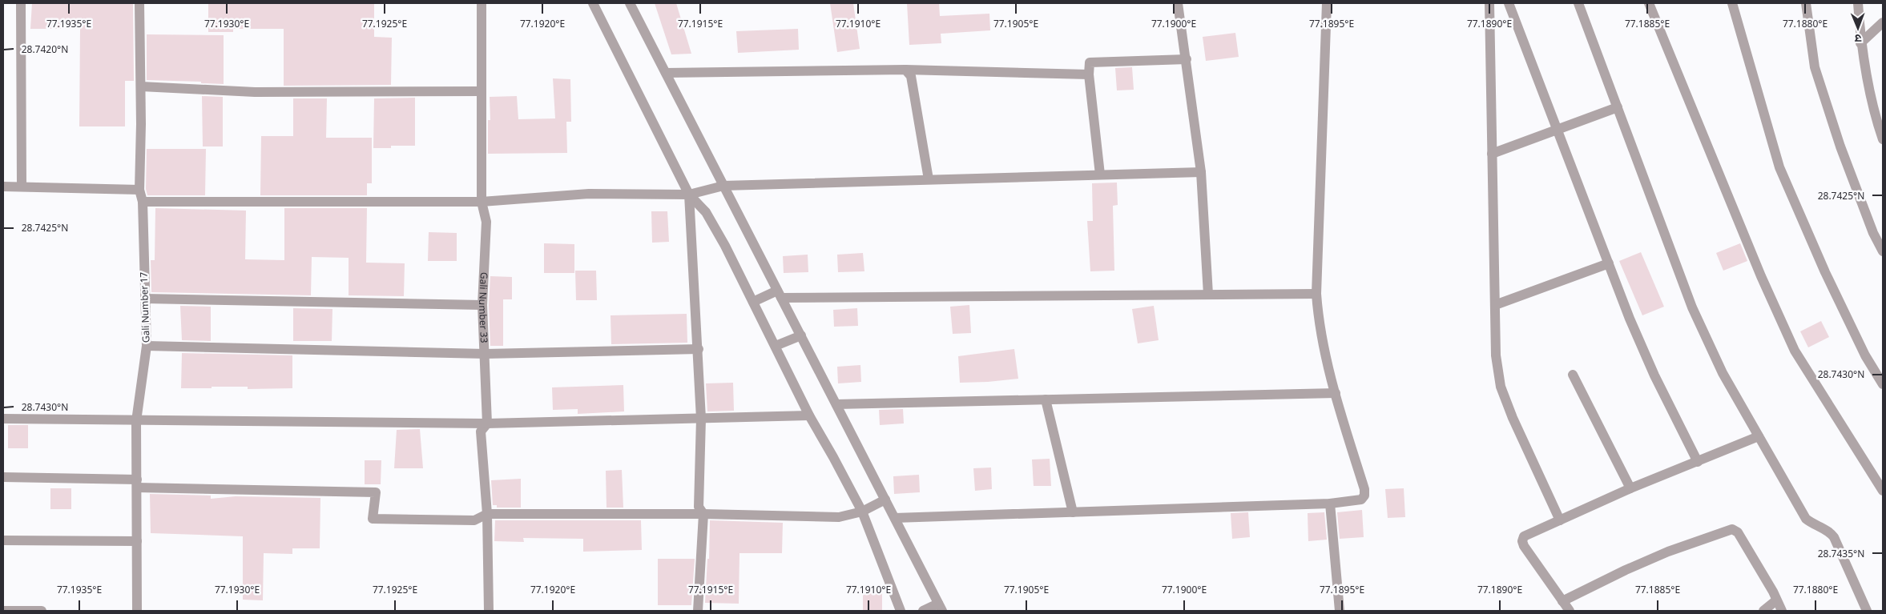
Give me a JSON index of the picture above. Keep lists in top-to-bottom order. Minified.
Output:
{"streets":{"street":["Gali Number 17","Gali Number 33"]},"north":"bottom","coordinates":["77.1935°E","77.1930°E","77.1925°E","77.1920°E","77.1915°E","77.1910°E","77.1905°E","77.1900°E","77.1895°E","77.1890°E","77.1885°E","77.1880°E","28.7420°N","28.7425°N","28.7430°N","28.7435°N"]}
